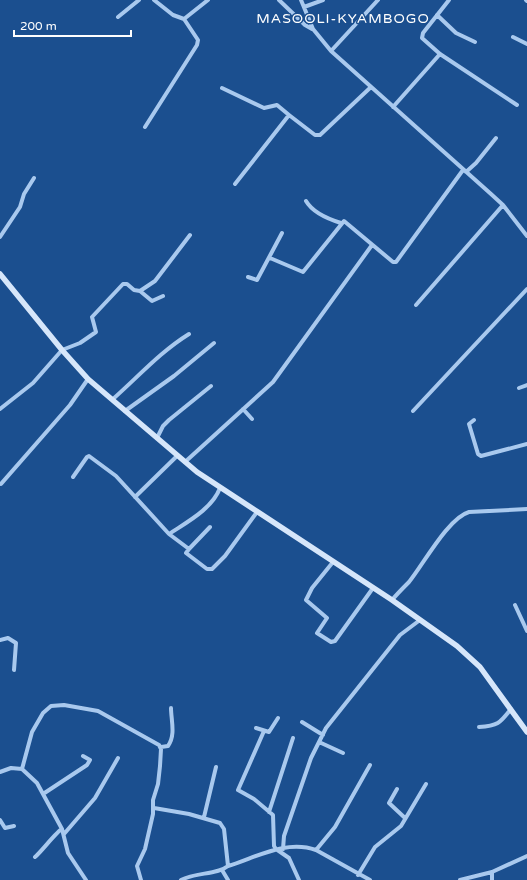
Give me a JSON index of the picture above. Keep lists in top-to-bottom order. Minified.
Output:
{"districts":["MASOOLI-KYAMBOGO"],"scale_bar":"200 m"}
